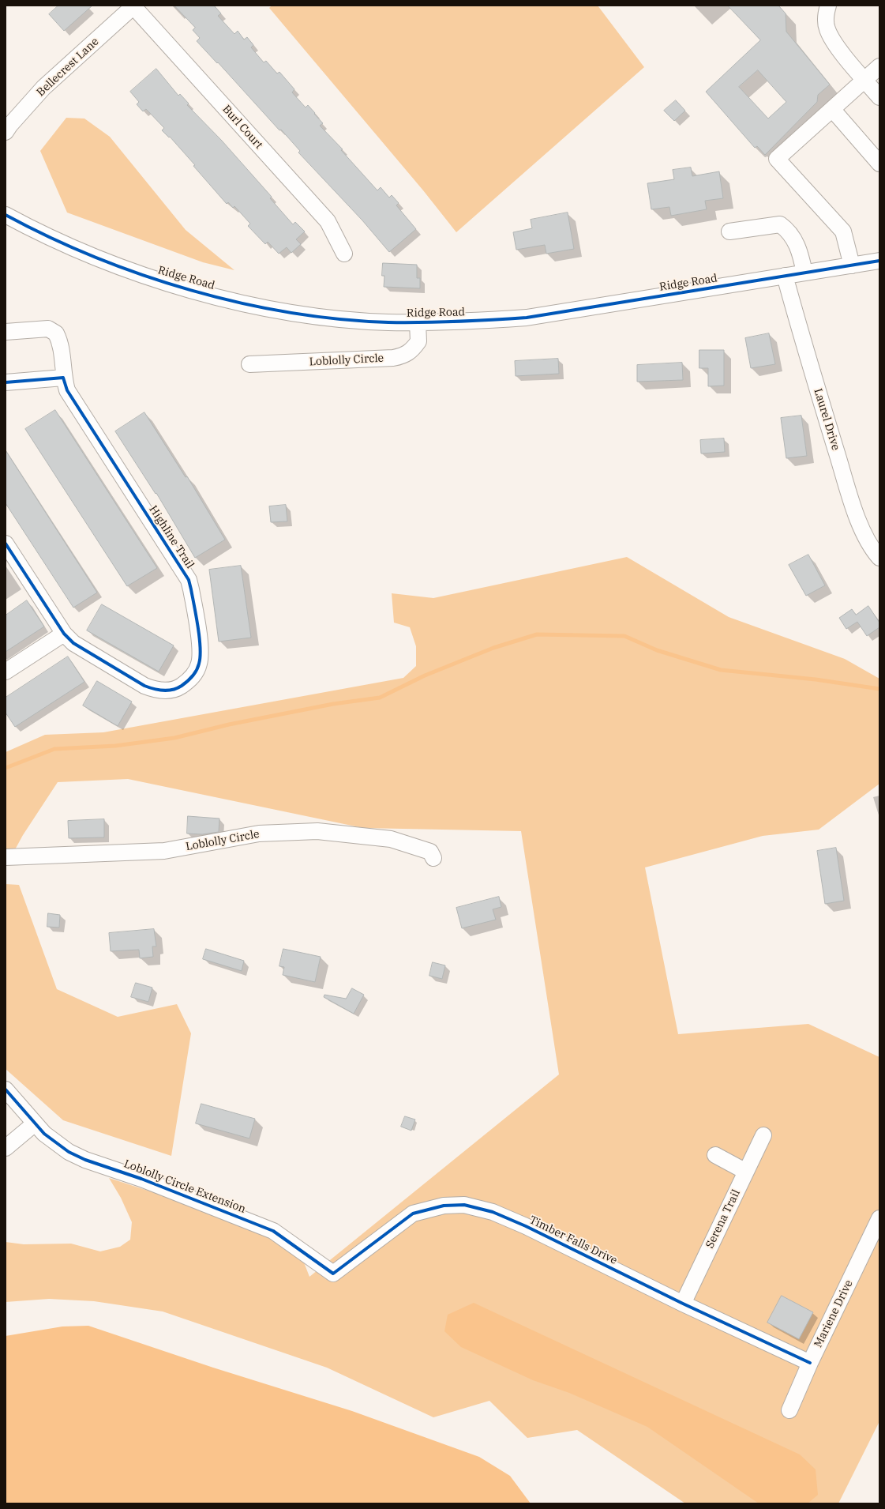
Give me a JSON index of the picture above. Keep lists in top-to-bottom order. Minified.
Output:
{"streets":{"street":["Bellecrest Lane","Burl Court","Ridge Road","Loblolly Circle","Laurel Drive","Highline Trail","Loblolly Circle Extension","Serena Trail","Timber Falls Drive","Mariene Drive"]},"crossings":[["Bellecrest Lane","Burl Court"],["Ridge Road","Loblolly Circle"],["Ridge Road","Laurel Drive"],["Loblolly Circle Extension","Timber Falls Drive"],["Serena Trail","Timber Falls Drive"],["Timber Falls Drive","Mariene Drive"]]}
